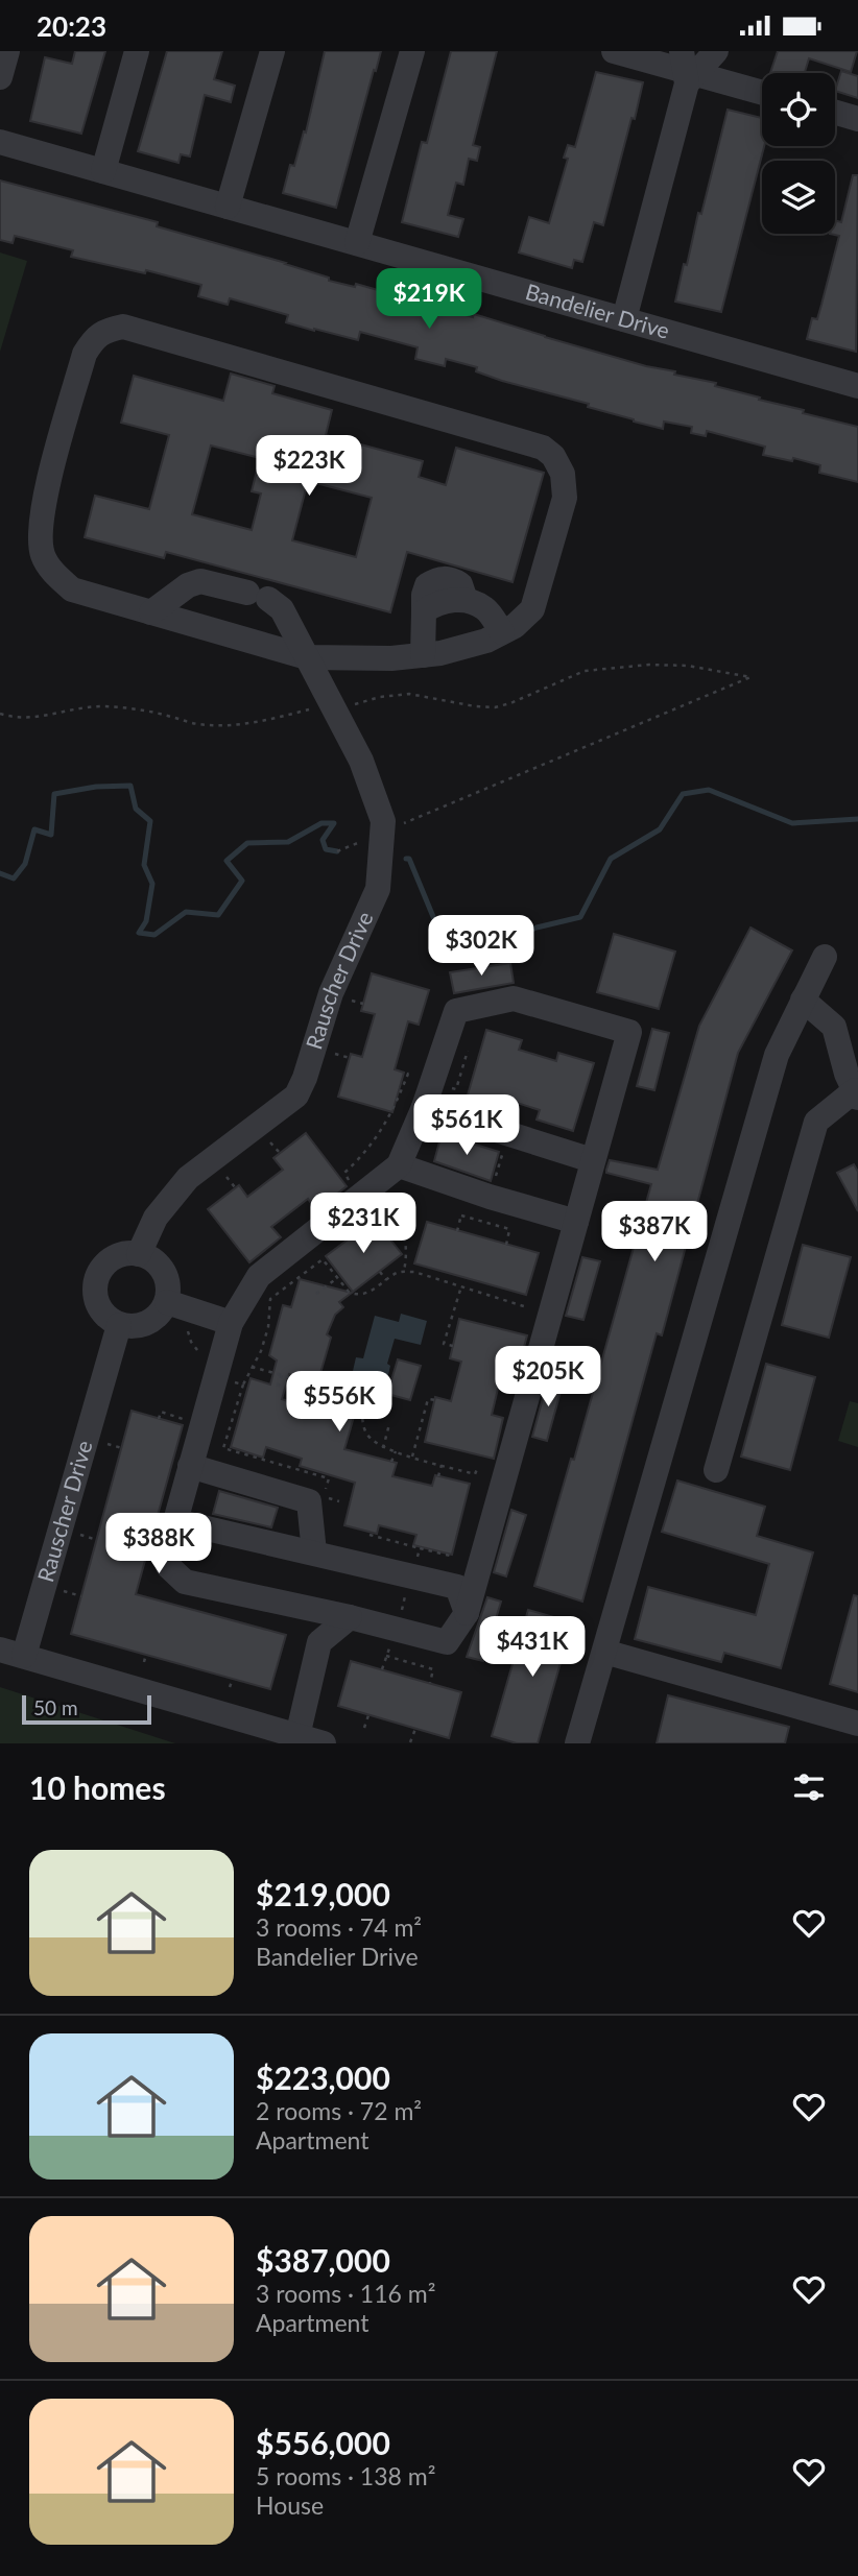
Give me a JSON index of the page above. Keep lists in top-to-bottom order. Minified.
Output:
{"streets":{"street":["Bandelier Drive","Rauscher Drive"]},"scale_bar":"50 m","page":{"status":"20:23","price":["$219K","$223K","$302K","$561K","$231K","$387K","$205K","$556K","$388K","$431K"],"scale":"50 m","heading":"10 homes","list":[{"name":"$219,000","note":"3 rooms · 74 m² · Bandelier Drive"},{"name":"$223,000","note":"2 rooms · 72 m² · Apartment"},{"name":"$387,000","note":"3 rooms · 116 m² · Apartment"},{"name":"$556,000","note":"5 rooms · 138 m² · House"}]}}
